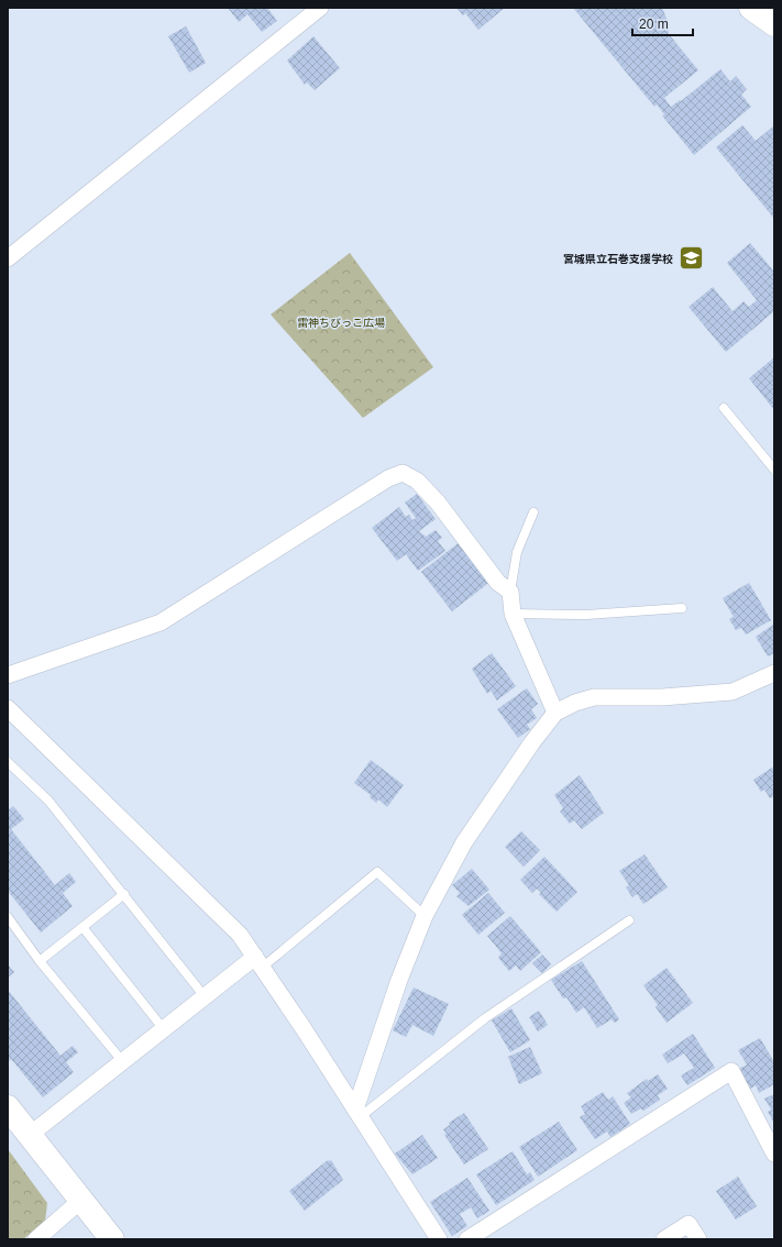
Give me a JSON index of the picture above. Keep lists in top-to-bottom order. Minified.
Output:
{"parks":["雷神ちびっこ広場"],"places":{"school or university":["宮城県立石巻支援学校"]},"scale_bar":"20 m"}
